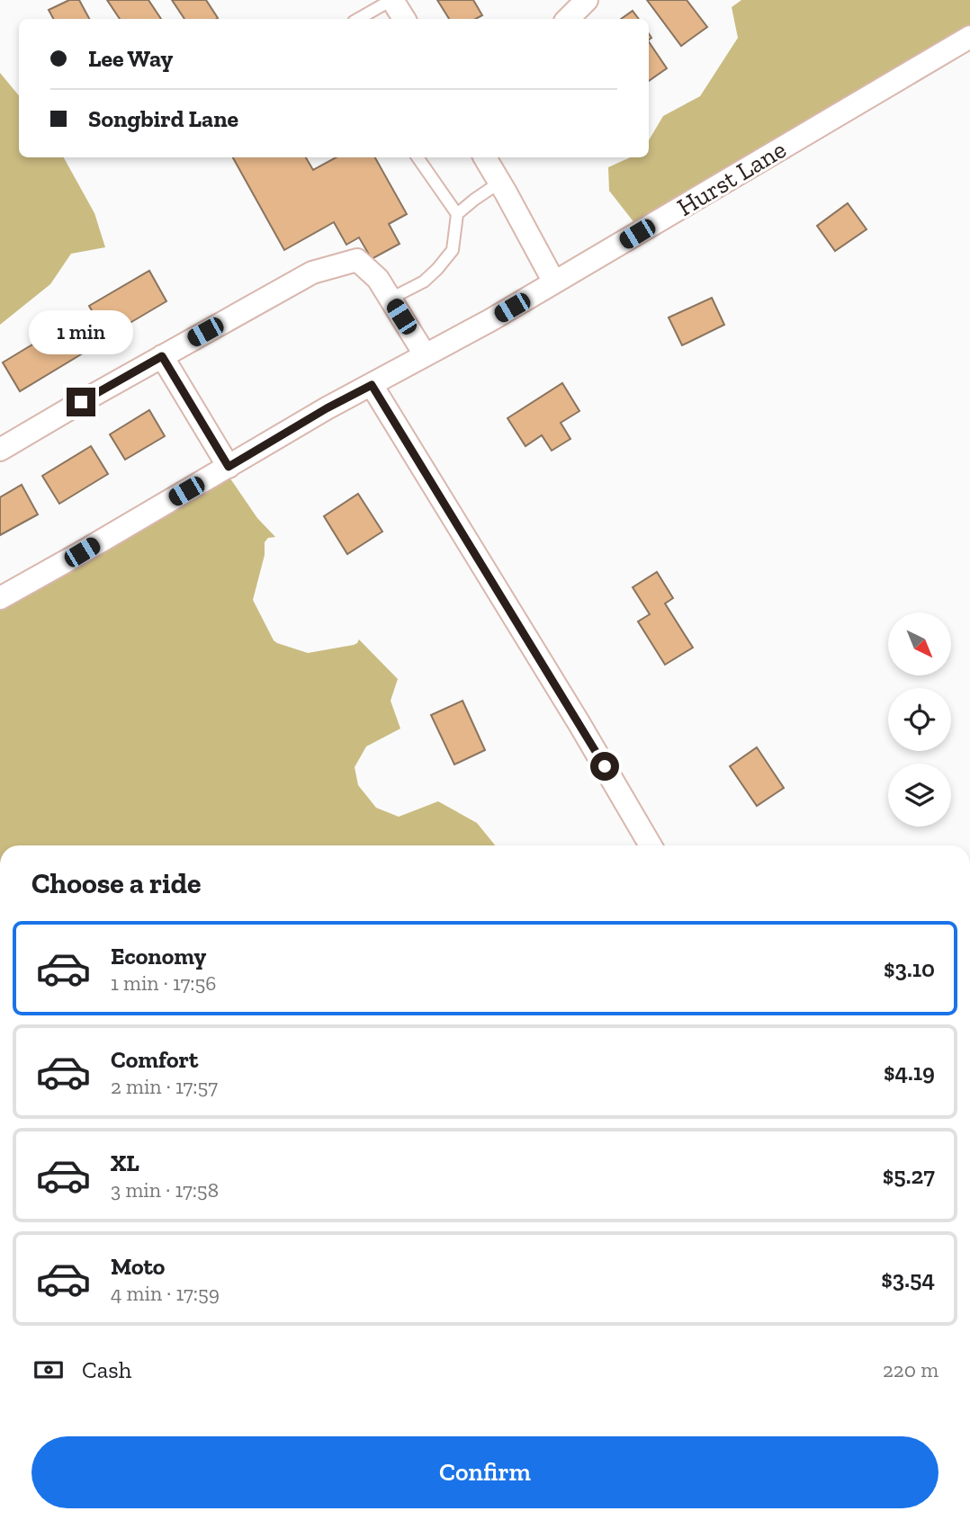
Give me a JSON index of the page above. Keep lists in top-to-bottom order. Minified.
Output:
{"streets":{"street":["Hurst Lane"]},"north":"bottom right","page":{"banner":["Lee Way","Songbird Lane"],"bubble":"1 min","heading":"Choose a ride","list":[{"name":"Economy","note":"1 min · 17:56","value":"$3.10"},{"name":"Comfort","note":"2 min · 17:57","value":"$4.19"},{"name":"XL","note":"3 min · 17:58","value":"$5.27"},{"name":"Moto","note":"4 min · 17:59","value":"$3.54"}],"pay":["Cash","220 m"],"buttons":"Confirm"}}
